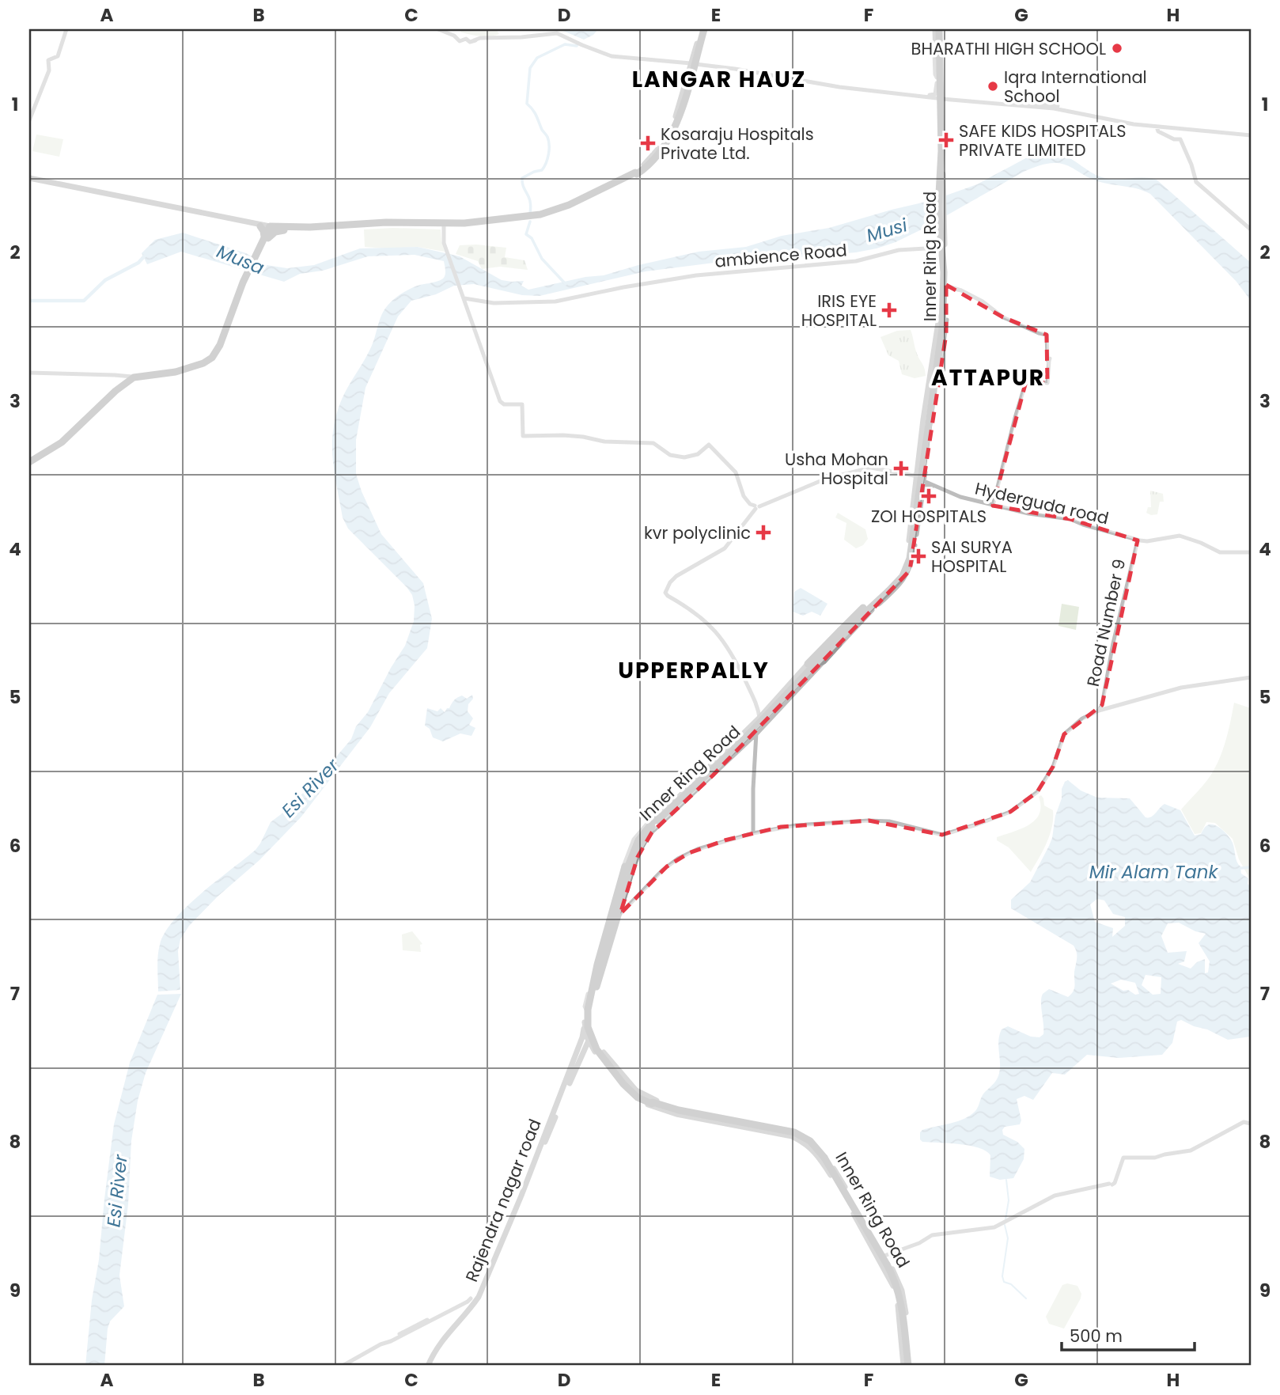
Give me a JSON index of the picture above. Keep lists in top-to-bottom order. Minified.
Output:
{"streets":{"main road":["Inner Ring Road","Rajendra nagar road"],"street":["ambience Road","Hyderguda road","Road Number 9"]},"crossings":[["ambience Road","Inner Ring Road"],["Inner Ring Road","Hyderguda road"],["Inner Ring Road","Rajendra nagar road"],["Hyderguda road","Road Number 9"]],"districts":["LANGAR HAUZ","ATTAPUR","UPPERPALLY"],"water":["Musi","Musa","Esi River","Mir Alam Tank"],"places":{"other":["BHARATHI HIGH SCHOOL","Iqra International School"],"health":["SAFE KIDS HOSPITALS PRIVATE LIMITED","Kosaraju Hospitals Private Ltd.","IRIS EYE HOSPITAL","Usha Mohan Hospital","ZOI HOSPITALS","kvr polyclinic","SAI SURYA HOSPITAL"]},"scale_bar":"500 m","grid":{"columns":["A","B","C","D","E","F","G","H"],"rows":["1","2","3","4","5","6","7","8","9"]}}
